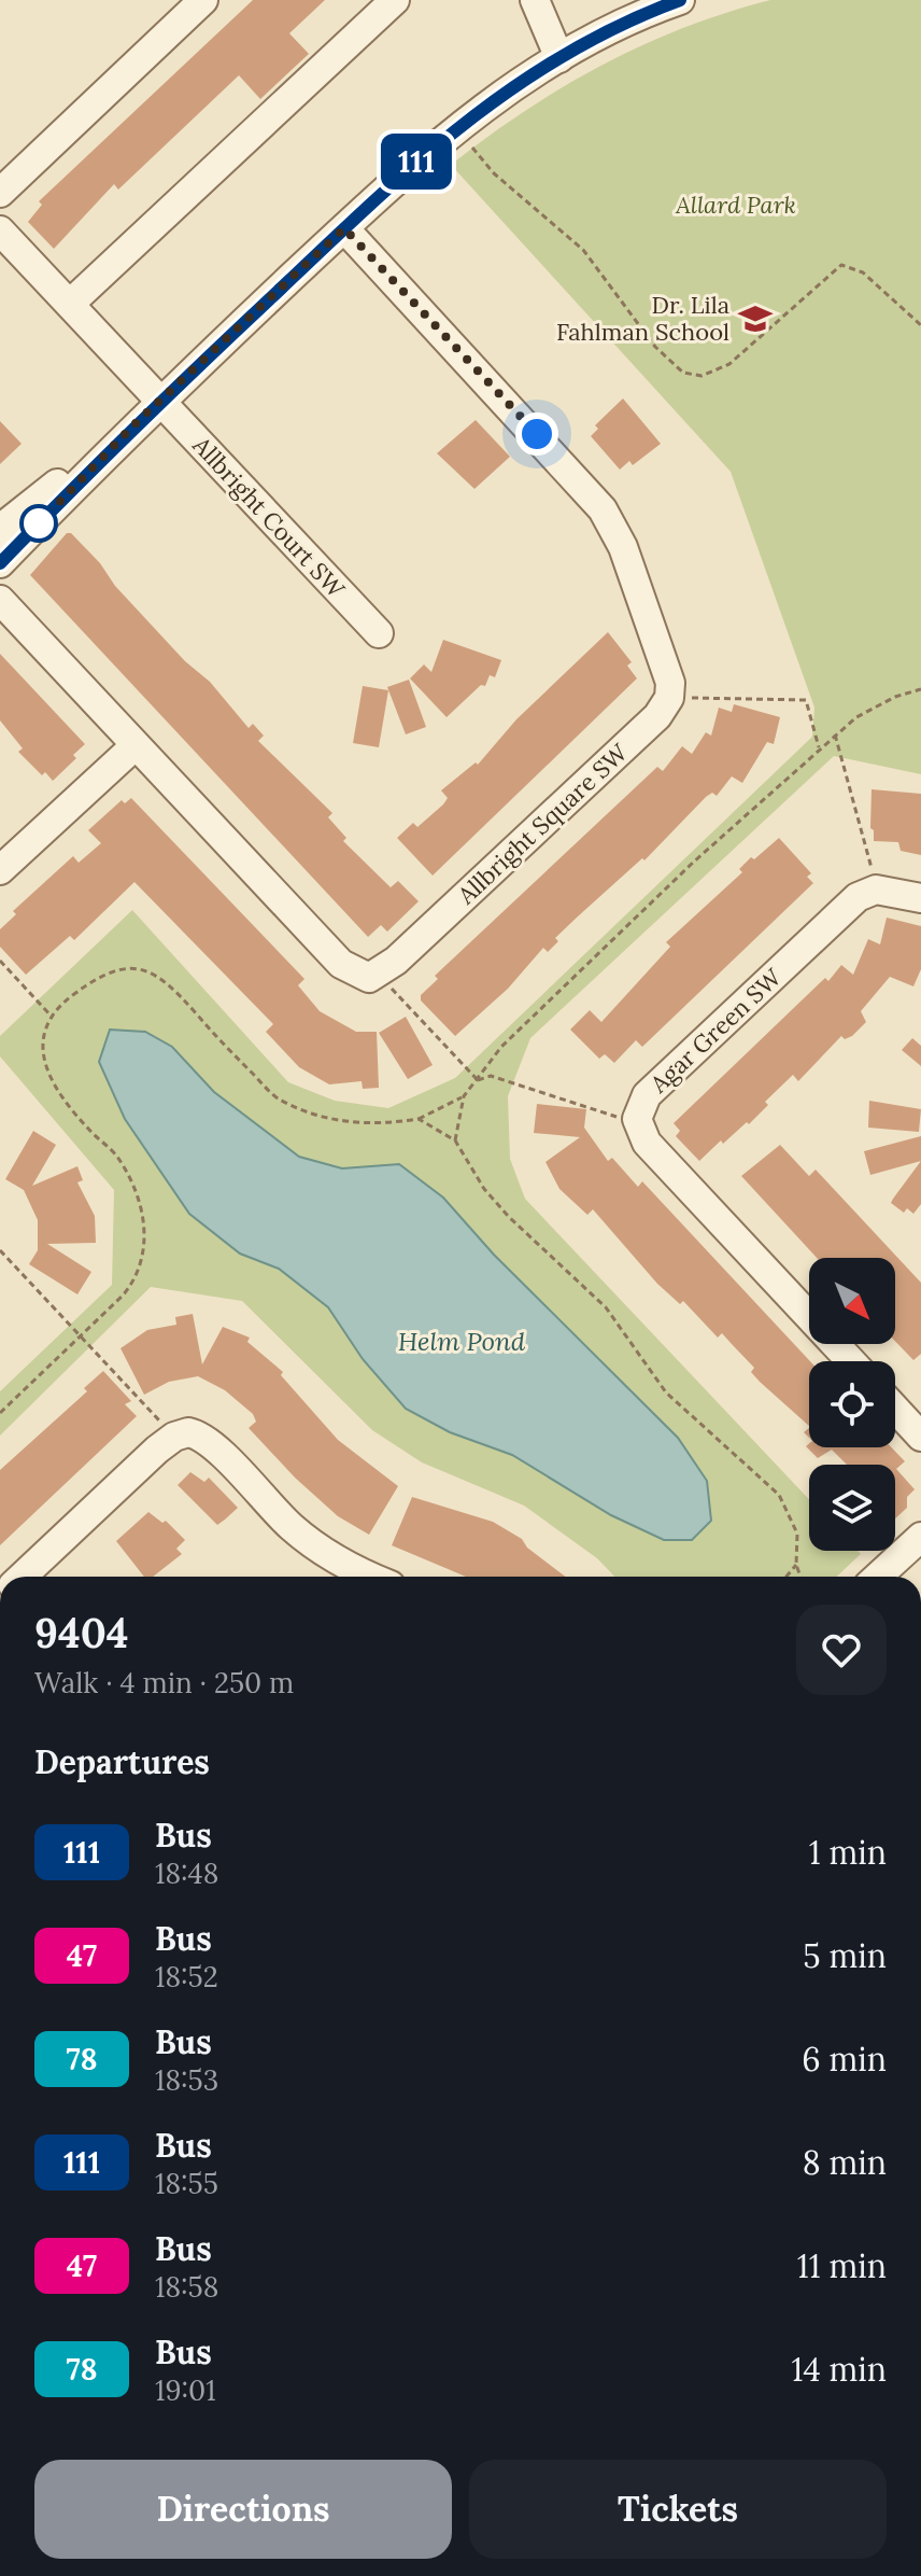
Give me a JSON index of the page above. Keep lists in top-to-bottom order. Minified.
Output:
{"streets":{"street":["Allbright Court SW","Allbright Square SW","Agar Green SW"]},"water":["Helm Pond"],"parks":["Allard Park"],"places":{"school or university":["Dr. Lila Fahlman School"]},"lines":["bus line 111"],"north":"bottom right","page":{"on_map":"111","heading":[["9404","Walk · 4 min · 250 m"],"Departures"],"list":[{"mark":"111","name":"Bus","note":"18:48","value":"1 min"},{"mark":"47","name":"Bus","note":"18:52","value":"5 min"},{"mark":"78","name":"Bus","note":"18:53","value":"6 min"},{"mark":"111","name":"Bus","note":"18:55","value":"8 min"},{"mark":"47","name":"Bus","note":"18:58","value":"11 min"},{"mark":"78","name":"Bus","note":"19:01","value":"14 min"}],"buttons":["Directions","Tickets"]}}
